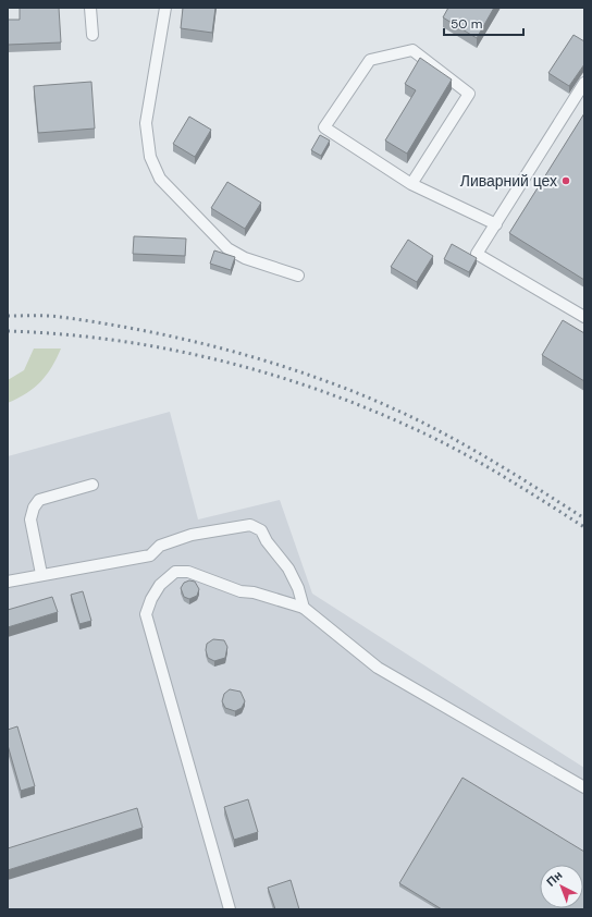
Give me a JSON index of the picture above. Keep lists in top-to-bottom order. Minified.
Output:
{"places":["Ливарний цех"],"scale_bar":"50 m","north":"top left"}
